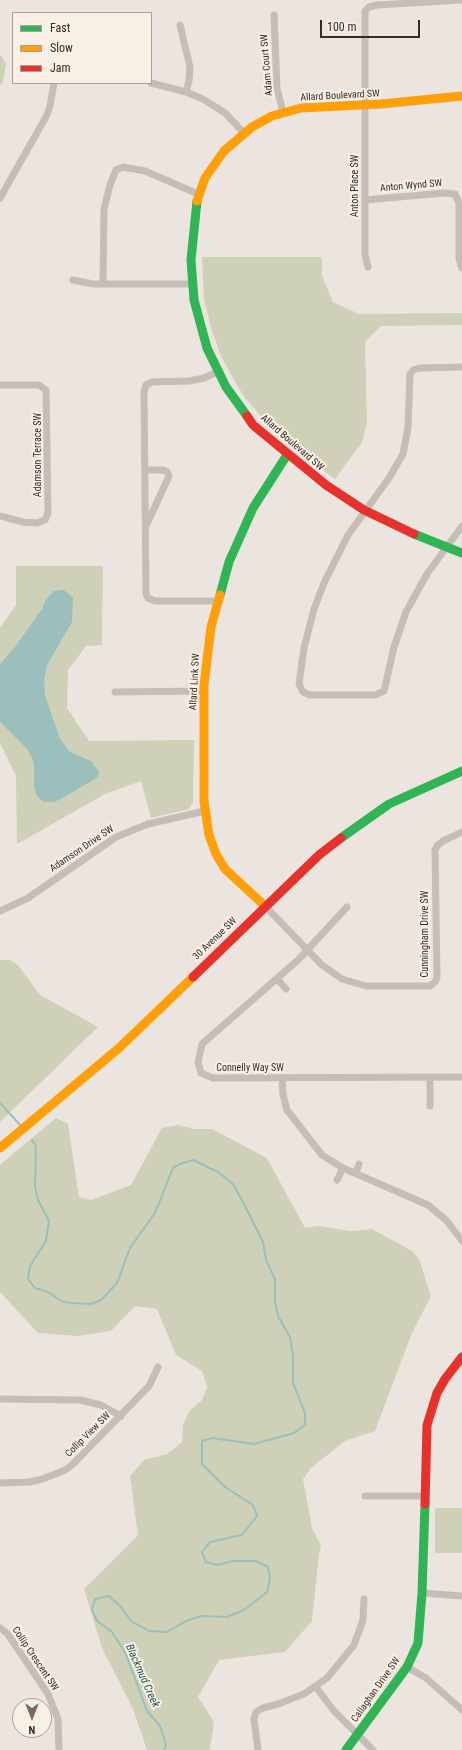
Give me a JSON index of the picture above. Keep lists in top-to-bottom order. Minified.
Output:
{"streets":{"street":["Adam Court SW","Allard Boulevard SW","Anton Place SW","Anton Wynd SW","Adamson Terrace SW","Allard Link SW","Adamson Drive SW","Cunningham Drive SW","30 Avenue SW","Connelly Way SW","Collip View SW","Collip Crescent SW","Callaghan Drive SW"]},"crossings":[["Adam Court SW","Allard Boulevard SW"],["Allard Boulevard SW","Anton Place SW"],["Allard Boulevard SW","Allard Link SW"],["Anton Place SW","Anton Wynd SW"],["Allard Link SW","Adamson Drive SW"],["Allard Link SW","Cunningham Drive SW"],["Allard Link SW","30 Avenue SW"],["Cunningham Drive SW","30 Avenue SW"],["Cunningham Drive SW","Connelly Way SW"]],"water":["Blackmud Creek"],"legend":["Fast","Slow","Jam"],"scale_bar":"100 m","north":"bottom"}
